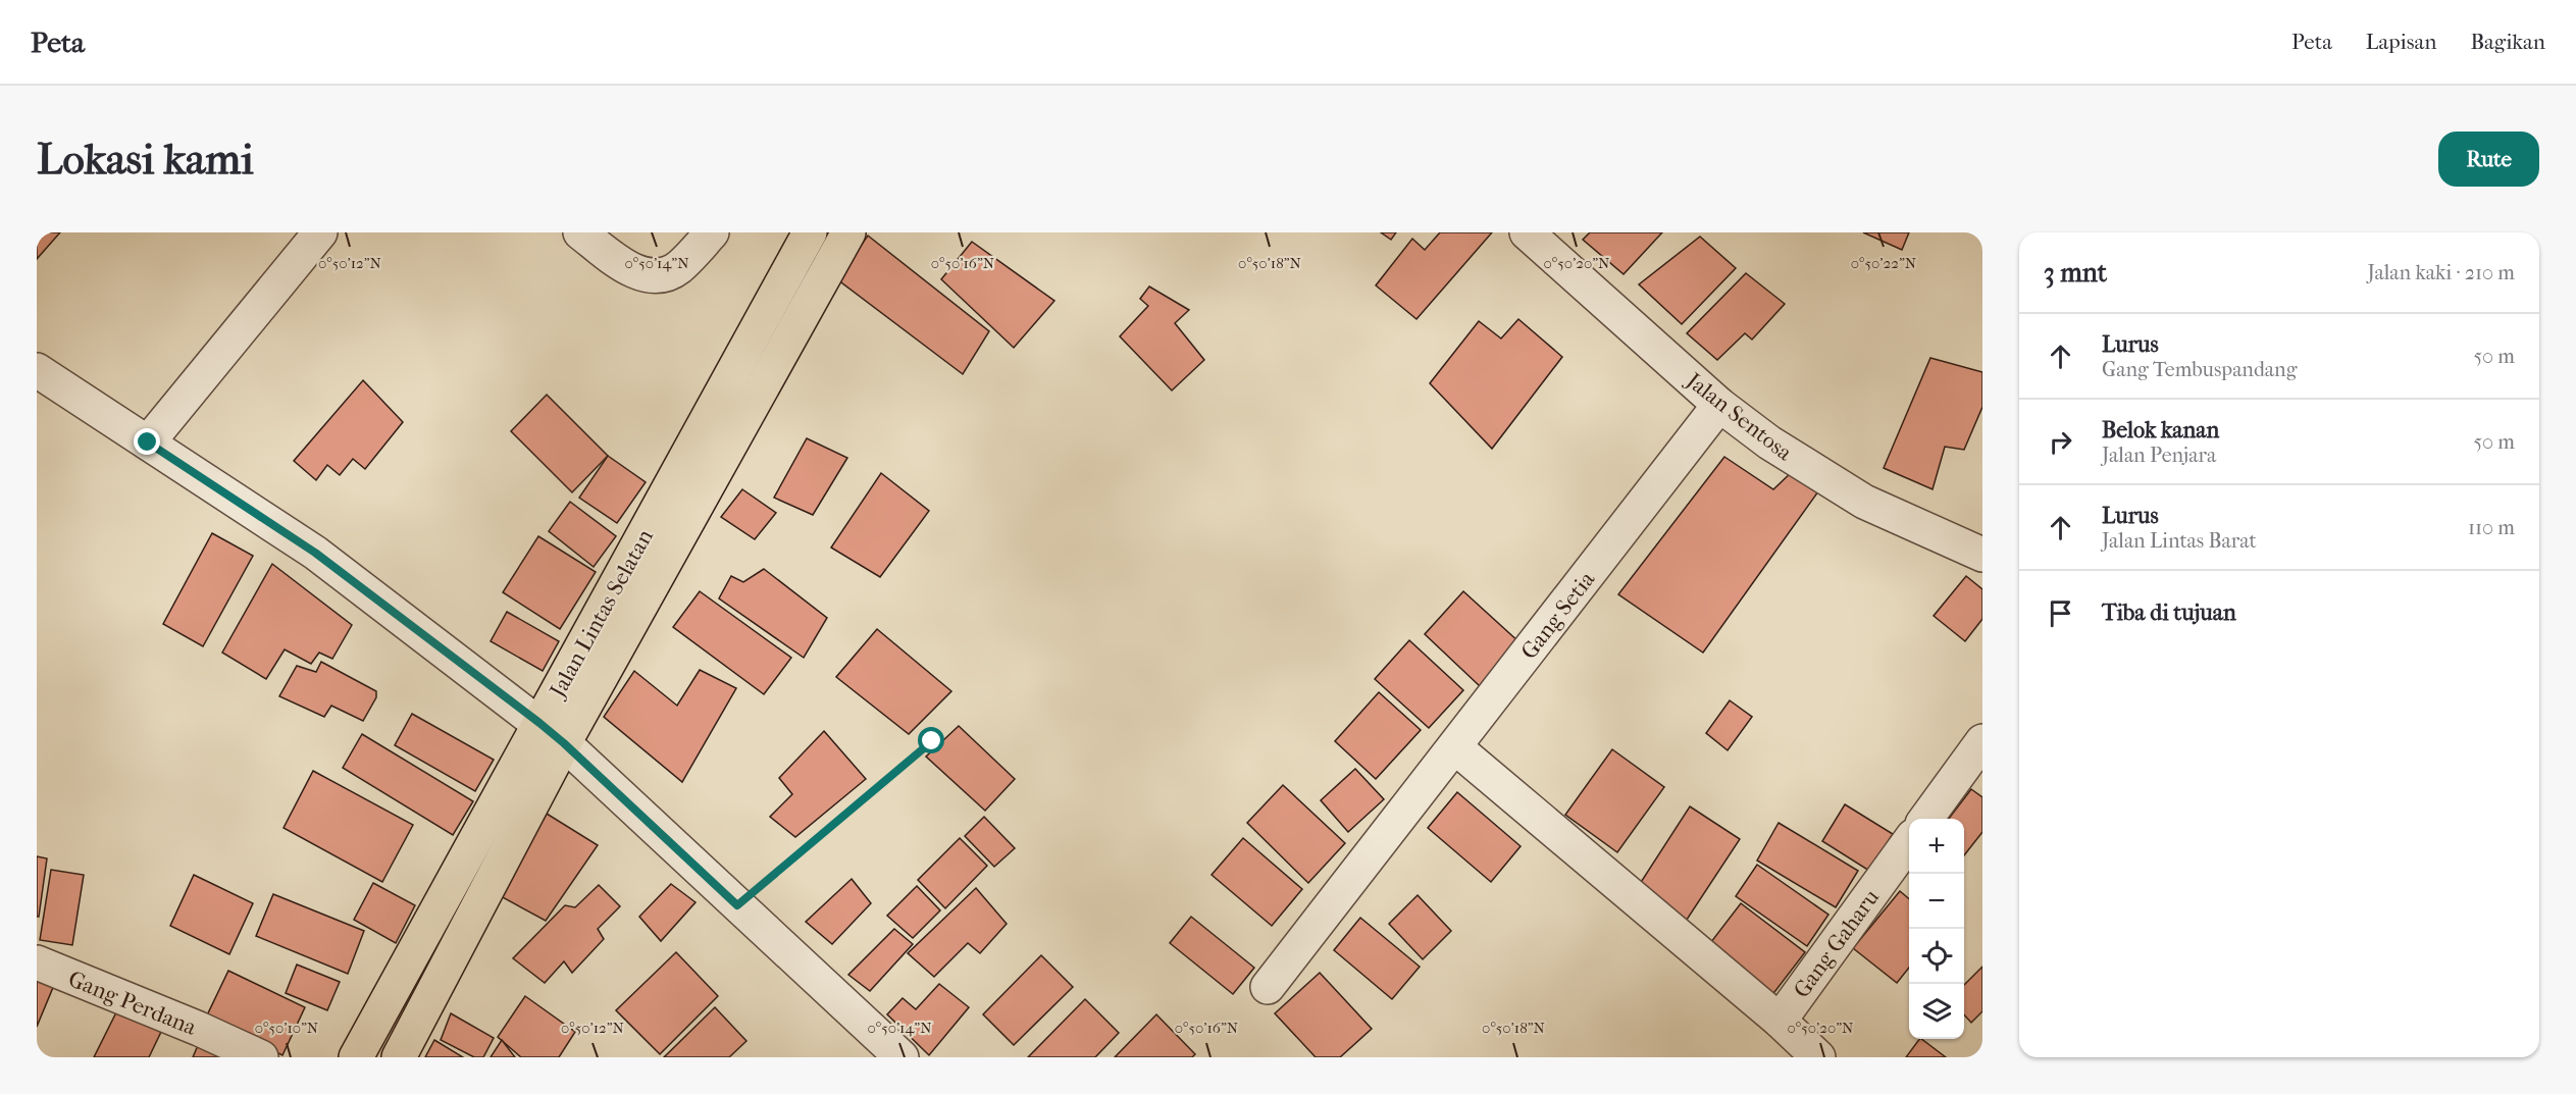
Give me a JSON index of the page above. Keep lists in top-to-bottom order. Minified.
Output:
{"streets":{"highway":["Jalan Lintas Selatan"],"street":["Jalan Sentosa","Gang Setia","Gang Gaharu","Gang Perdana"]},"crossings":[["Jalan Sentosa","Gang Setia"]],"page":{"header":"Peta","nav":["Peta","Lapisan","Bagikan"],"buttons":"Rute","title":"Lokasi kami","heading":["3 mnt","Jalan kaki · 210 m"],"list":[["Lurus","Gang Tembuspandang","50 m"],["Belok kanan","Jalan Penjara","50 m"],["Lurus","Jalan Lintas Barat","110 m"],"Tiba di tujuan"],"map_buttons":["+","−"]},"coordinates":["0°50'12\"N","0°50'14\"N","0°50'16\"N","0°50'18\"N","0°50'20\"N","0°50'22\"N","0°50'10\"N"]}
